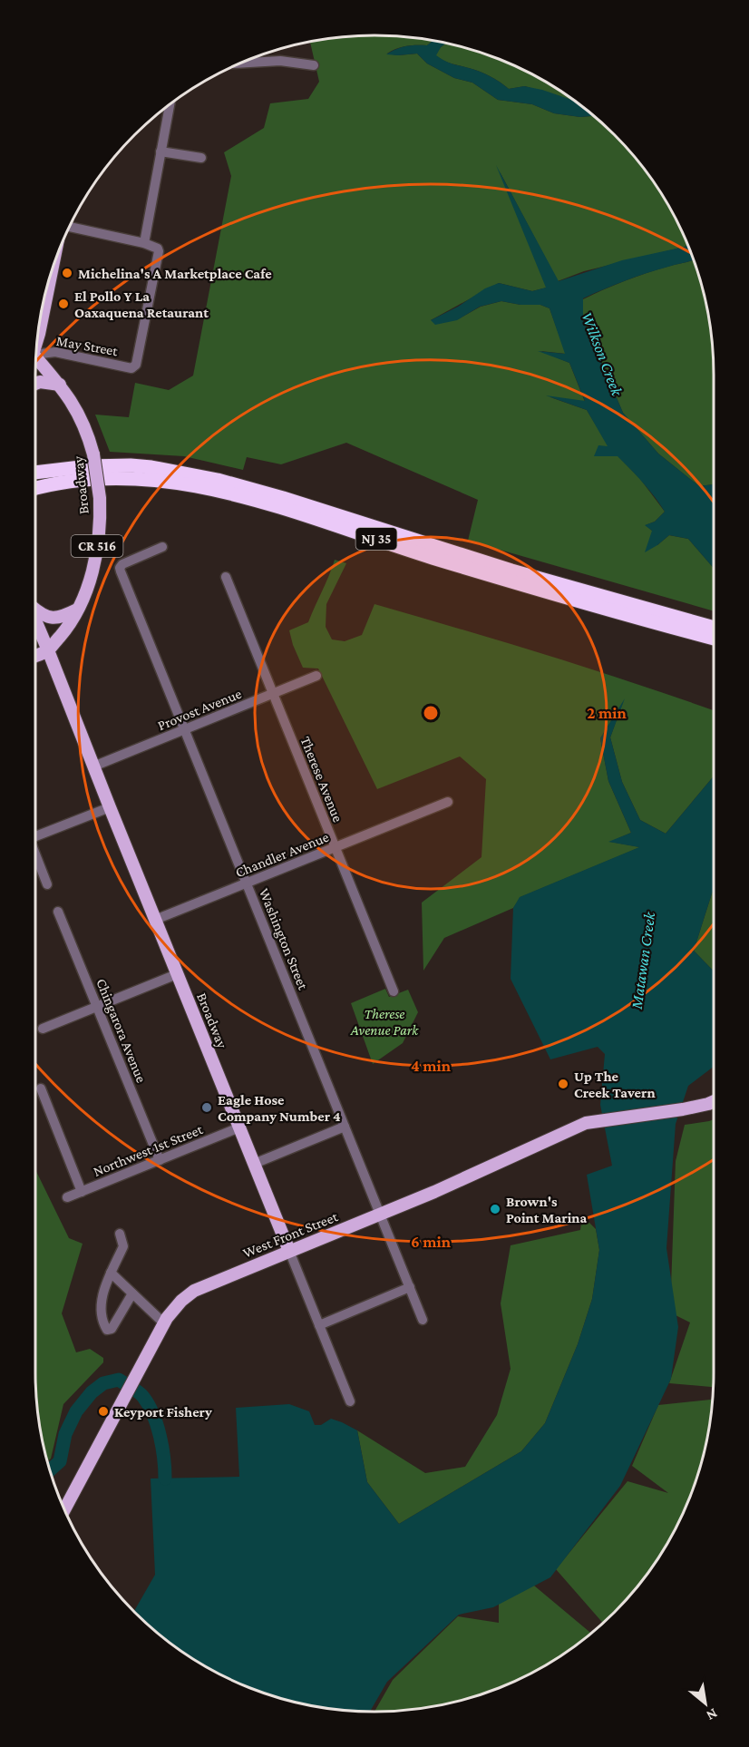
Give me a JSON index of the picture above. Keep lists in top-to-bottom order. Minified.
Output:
{"streets":{"highway":["NJ 35"],"main road":["Broadway","CR 516","West Front Street"],"street":["May Street","Provost Avenue","Therese Avenue","Chandler Avenue","Washington Street","Chingarora Avenue","Northwest 1st Street"]},"crossings":[["Broadway","CR 516"],["Broadway","Provost Avenue"],["Broadway","Chandler Avenue"],["Broadway","Northwest 1st Street"],["Broadway","West Front Street"],["Provost Avenue","Therese Avenue"],["Provost Avenue","Washington Street"],["Therese Avenue","Chandler Avenue"],["Chandler Avenue","Washington Street"],["Washington Street","West Front Street"],["Chingarora Avenue","Northwest 1st Street"]],"water":["Wilkson Creek","Matawan Creek"],"parks":["Therese Avenue Park"],"places":["Michelina's A Marketplace Cafe","El Pollo Y La Oaxaquena Retaurant","Up The Creek Tavern","Eagle Hose Company Number 4","Brown's Point Marina","Keyport Fishery"],"north":"bottom right","rings":["2 min","4 min","6 min"]}
